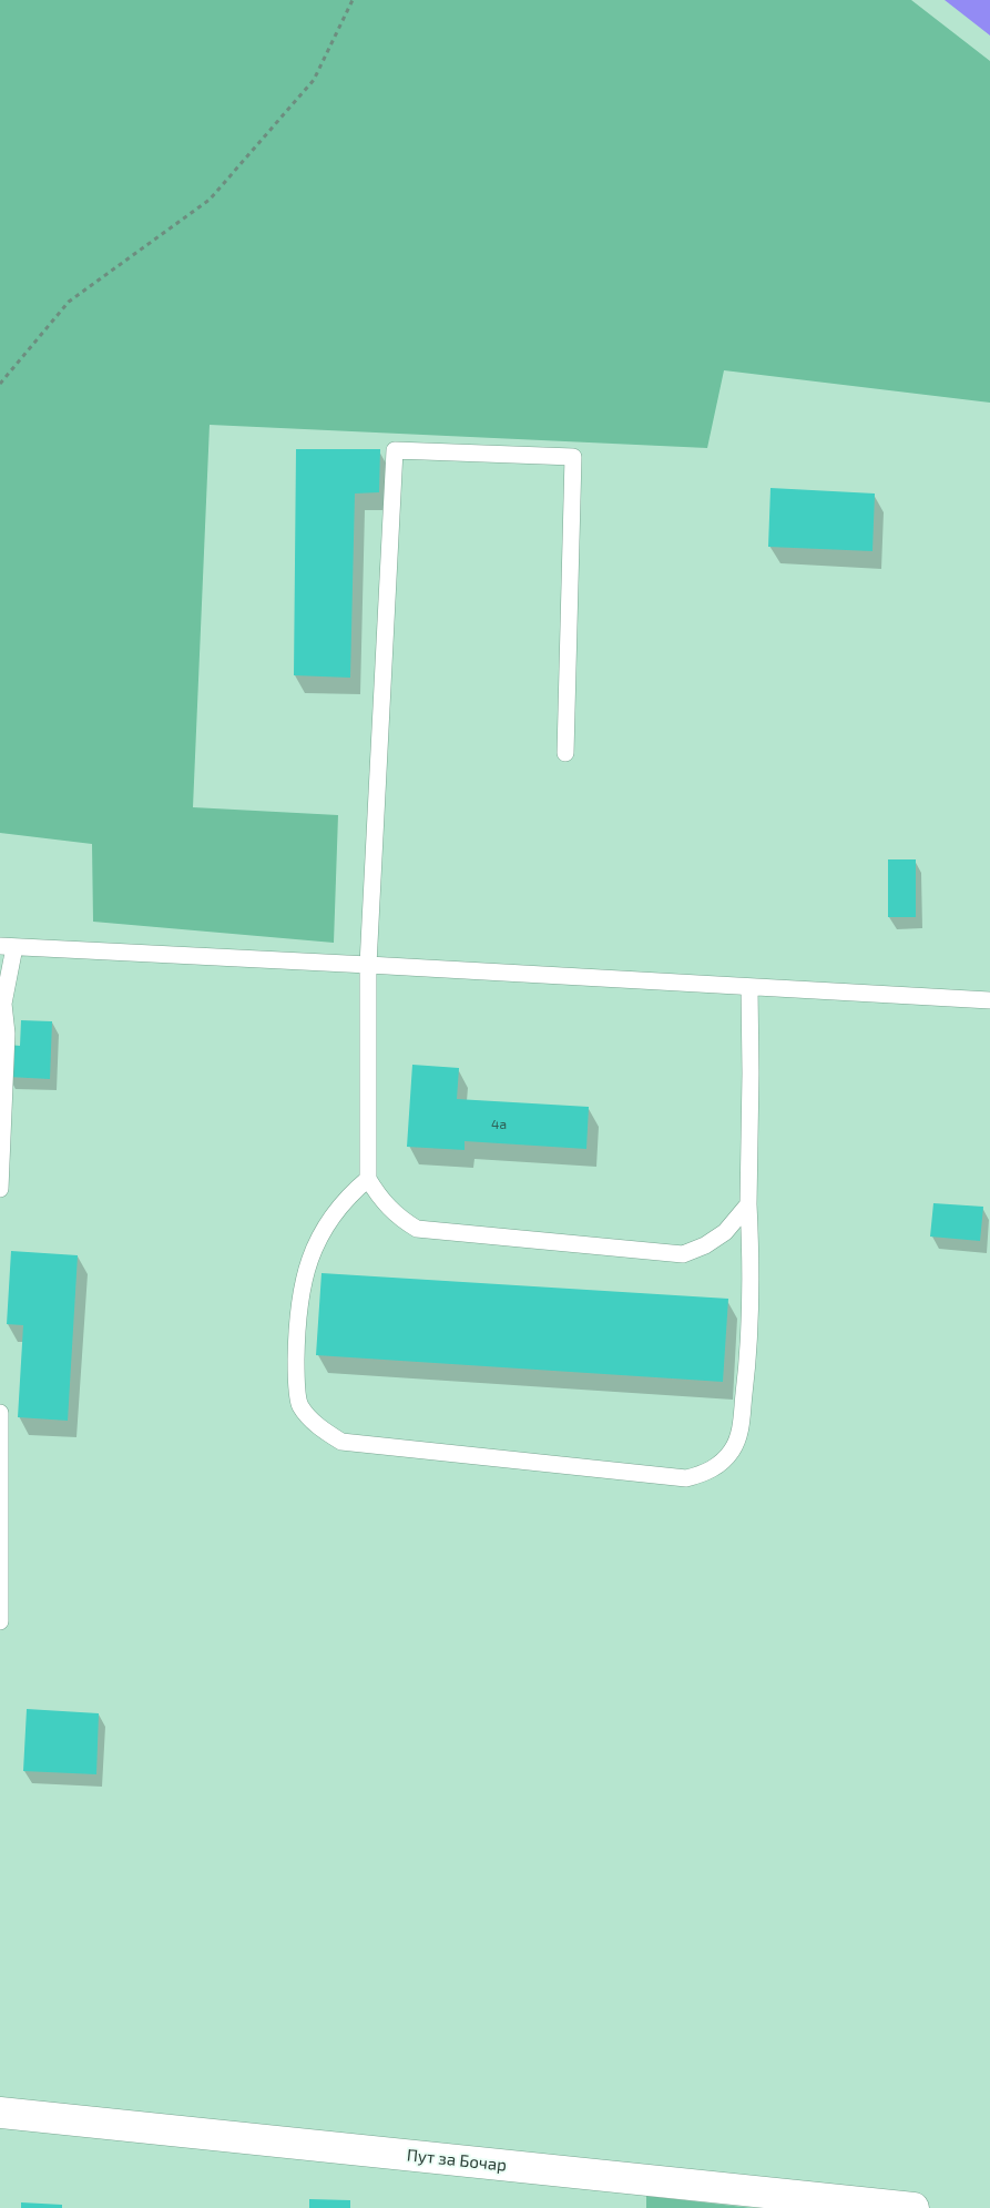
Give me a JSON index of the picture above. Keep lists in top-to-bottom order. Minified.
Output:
{"streets":{"street":["Пут за Бочар"]},"house_numbers":["4a"]}
